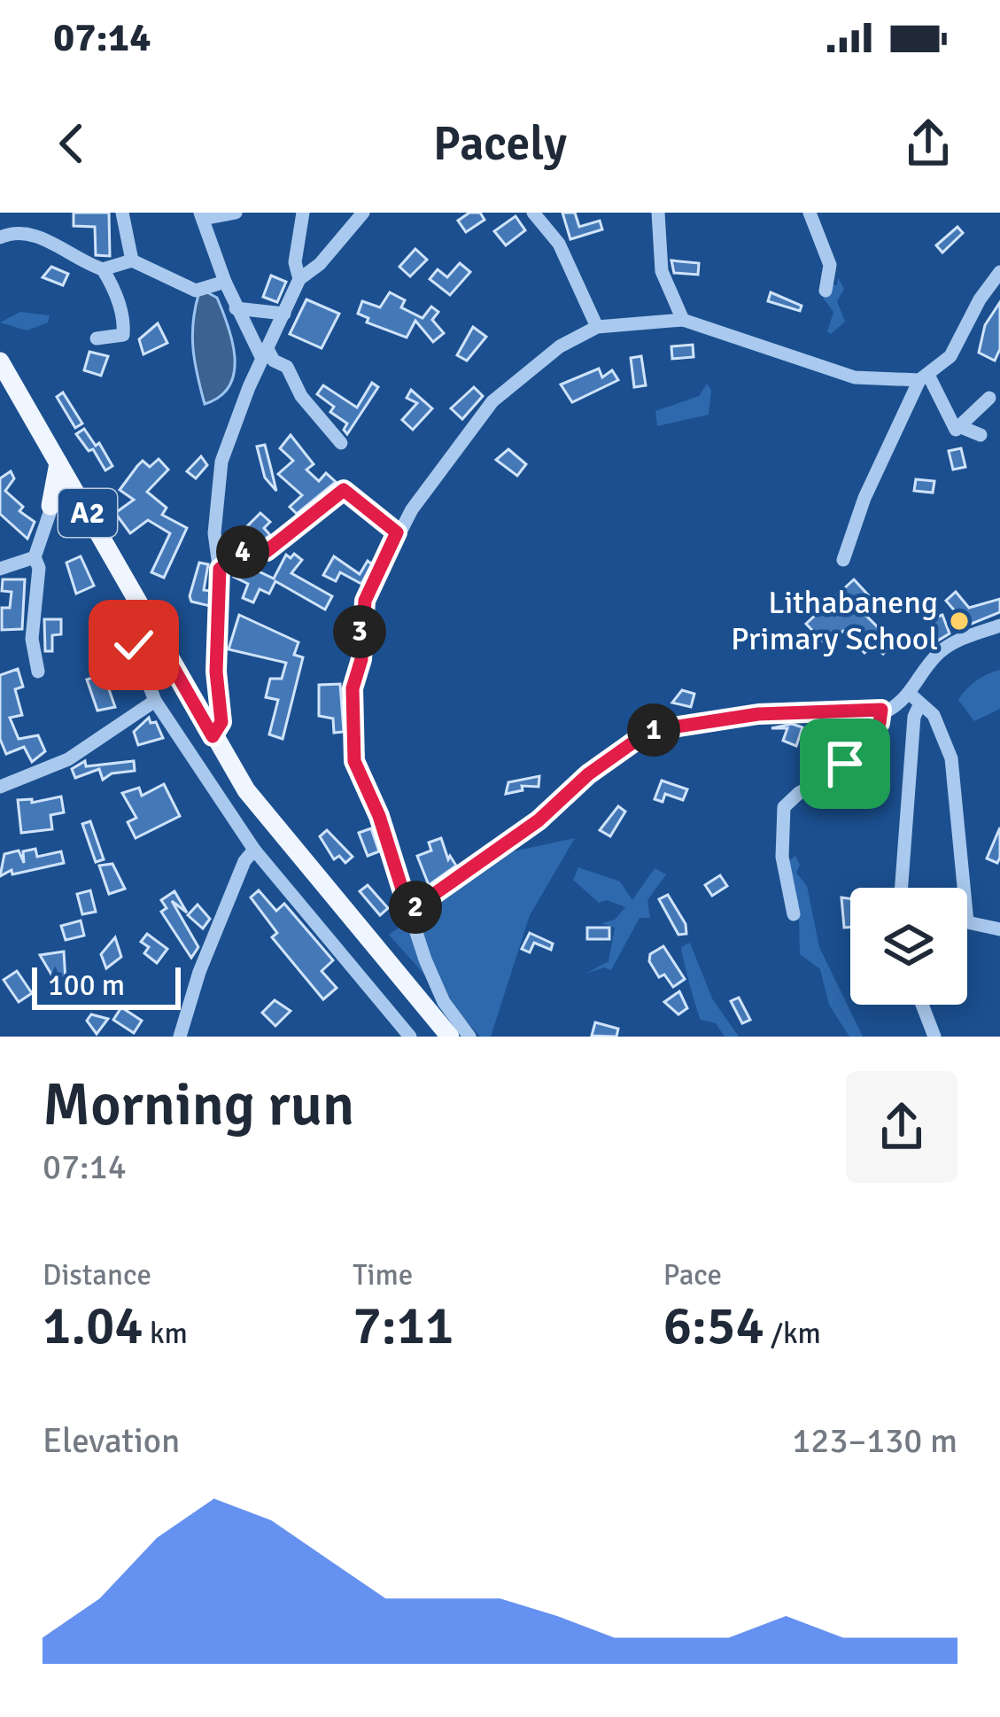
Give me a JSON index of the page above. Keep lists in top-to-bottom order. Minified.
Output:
{"streets":{"main road":["A2"]},"places":["Lithabaneng Primary School"],"scale_bar":"100 m","page":{"status":"07:14","header":"Pacely","pins":["4","3","1","2"],"scale":"100 m","heading":["Morning run","07:14"],"stats":[["Distance","1.04 km"],["Time","7:11"],["Pace","6:54 /km"]],"chart":["Elevation","123–130 m"]}}
